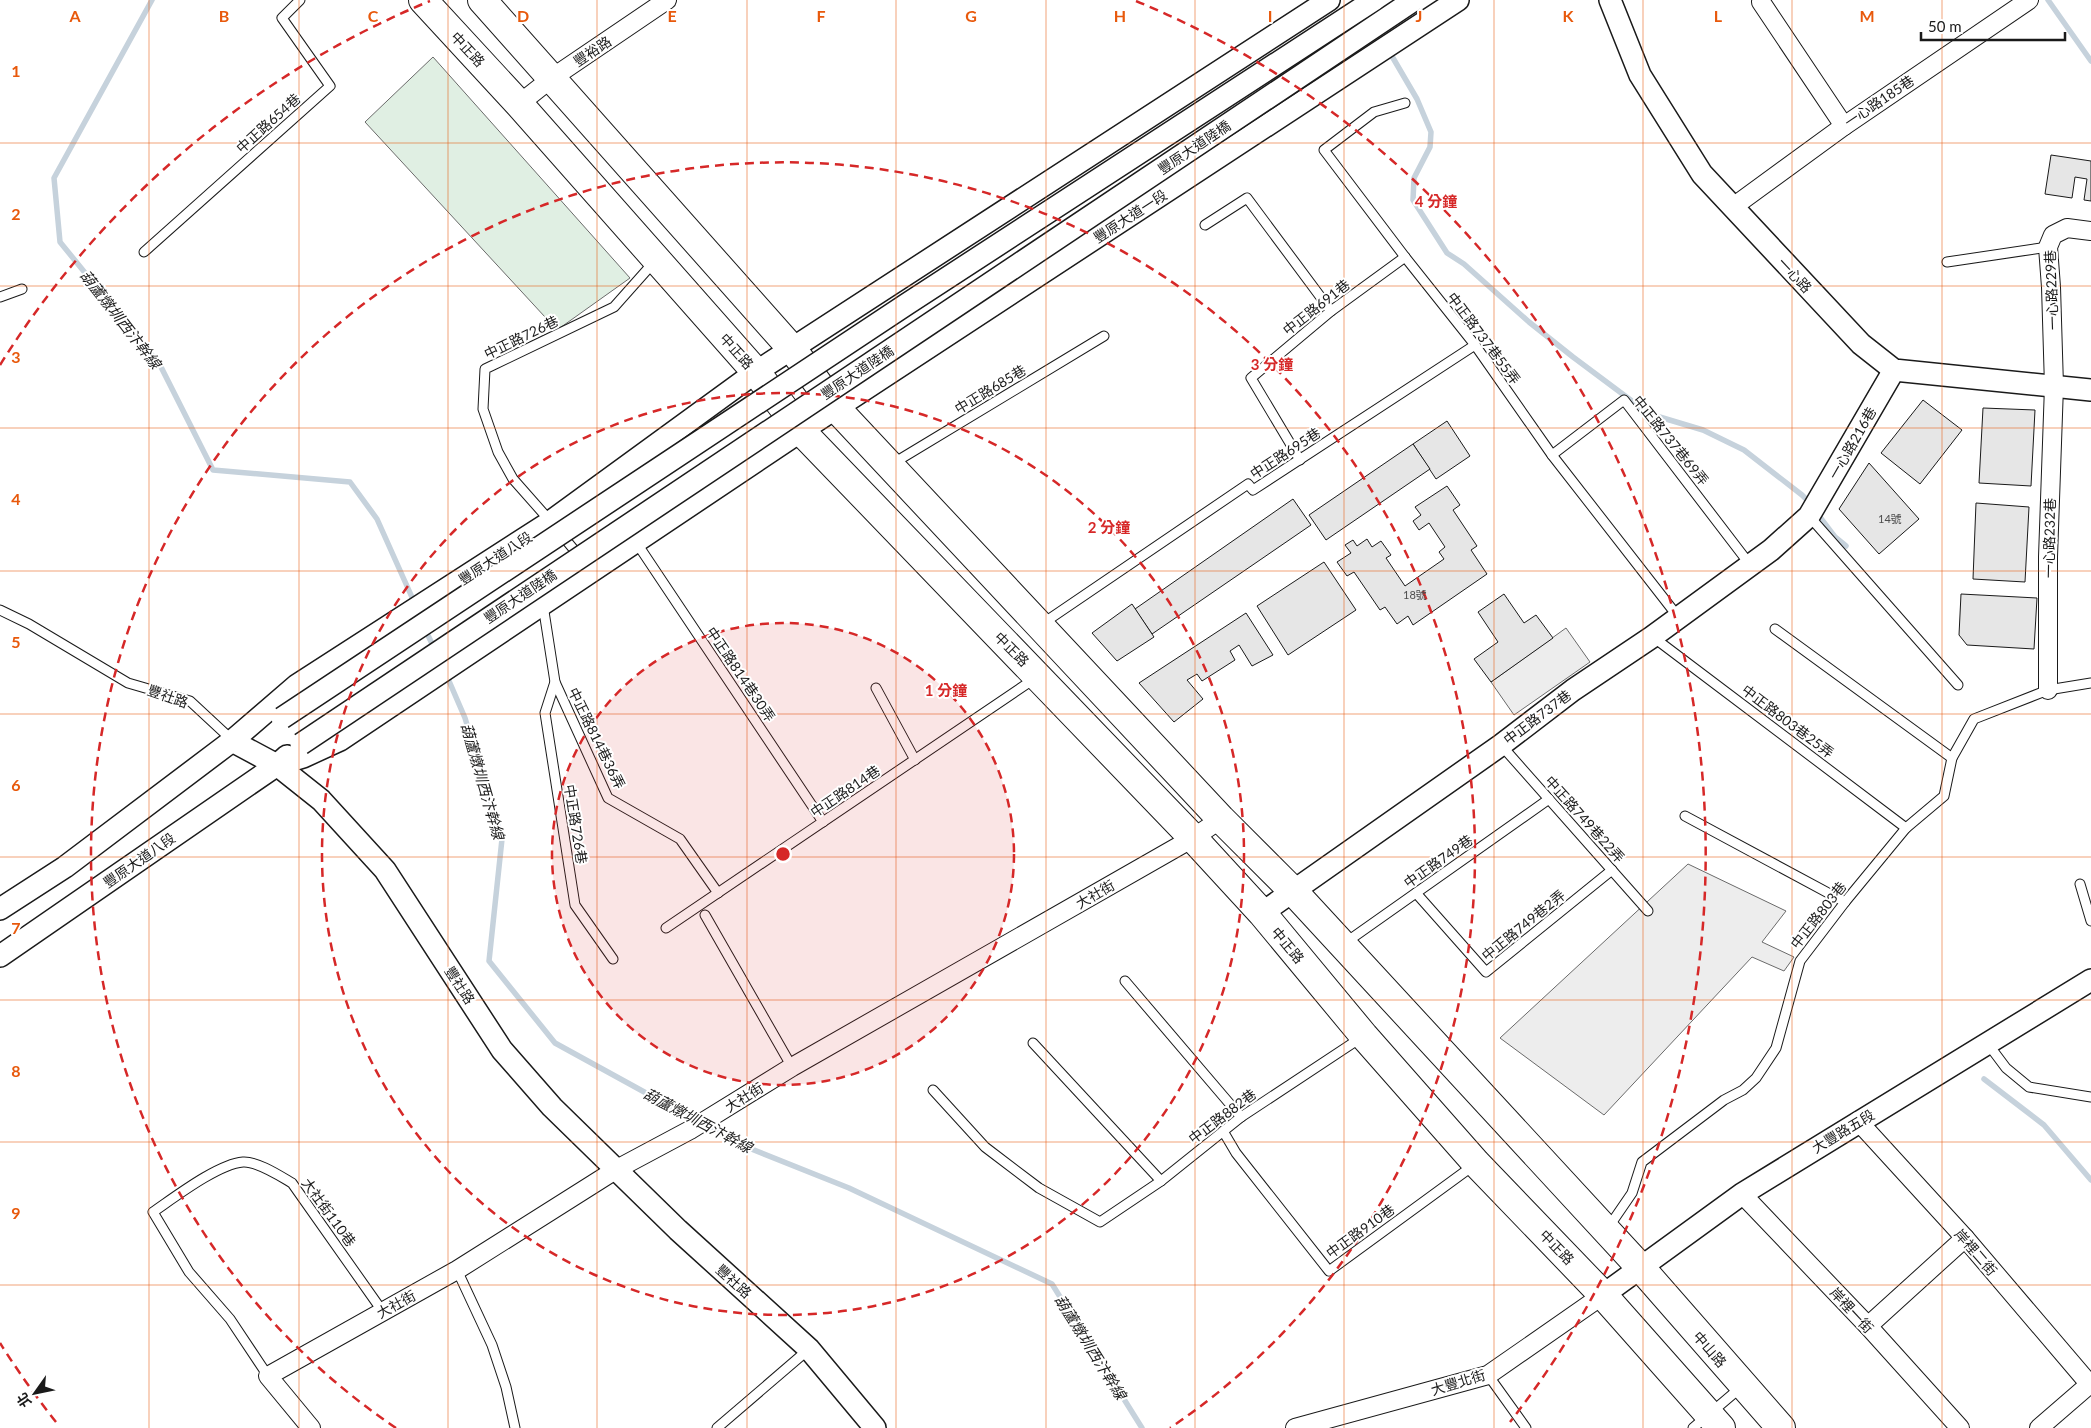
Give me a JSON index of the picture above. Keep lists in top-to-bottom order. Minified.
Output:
{"streets":{"main road":["中正路","中山路"],"street":["豐裕路","一心路185巷","豐原大道陸橋","豐原大道一段","一心路","一心路229巷","一心路216巷","一心路232巷","豐原大道八段","豐社路","中正路737巷","大社街","大豐路五段","岸裡二街","岸裡一街","大豐北街"],"lane":["中正路654巷","中正路691巷","中正路726巷","中正路737巷55弄","中正路685巷","中正路737巷69弄","中正路695巷","中正路814巷30弄","中正路803巷25弄","中正路814巷36弄","中正路814巷","中正路749巷22弄","中正路749巷","中正路803巷","中正路749巷2弄","中正路882巷","大社街110巷","中正路910巷"]},"crossings":[["中正路","豐裕路"],["中正路","豐原大道一段"],["中正路","中正路726巷"],["中正路","豐原大道八段"],["中正路","中正路737巷"],["中正路","中正路814巷"],["中正路","大社街"],["中正路","中正路882巷"],["中正路","大豐路五段"],["中正路","中正路910巷"],["中正路","大豐北街"],["一心路185巷","一心路"],["豐原大道陸橋","豐原大道八段"],["豐原大道一段","豐原大道八段"],["一心路","一心路216巷"],["一心路229巷","一心路232巷"],["中正路691巷","中正路737巷55弄"],["中正路691巷","中正路695巷"],["中正路726巷","豐原大道八段"],["中正路726巷","中正路814巷36弄"],["中正路737巷55弄","中正路737巷69弄"],["中正路737巷55弄","中正路695巷"],["中正路737巷55弄","中正路737巷"],["中正路737巷69弄","中正路737巷"],["一心路216巷","中正路737巷"],["一心路232巷","中正路803巷"],["豐原大道八段","中正路814巷30弄"],["豐原大道八段","豐社路"],["豐原大道八段","中正路814巷36弄"],["中正路814巷30弄","中正路814巷"],["豐社路","大社街"],["中正路737巷","中正路803巷25弄"],["中正路737巷","中正路749巷22弄"],["中正路803巷25弄","中正路803巷"],["中正路814巷36弄","中正路814巷"],["中正路749巷22弄","中正路749巷"],["中正路749巷22弄","中正路749巷2弄"],["中正路749巷","中正路749巷2弄"],["大社街","大社街110巷"],["中正路882巷","中正路910巷"],["大豐路五段","岸裡二街"],["大豐路五段","岸裡一街"],["大豐路五段","中山路"],["大豐路五段","大豐北街"]],"water":["葫蘆燉圳西汴幹線"],"house_numbers":["14號","18號"],"scale_bar":"50 m","north":"bottom left","grid":{"columns":["A","B","C","D","E","F","G","H","I","J","K","L","M"],"rows":["1","2","3","4","5","6","7","8","9"]},"rings":["4 分鐘","3 分鐘","2 分鐘","1 分鐘"]}
